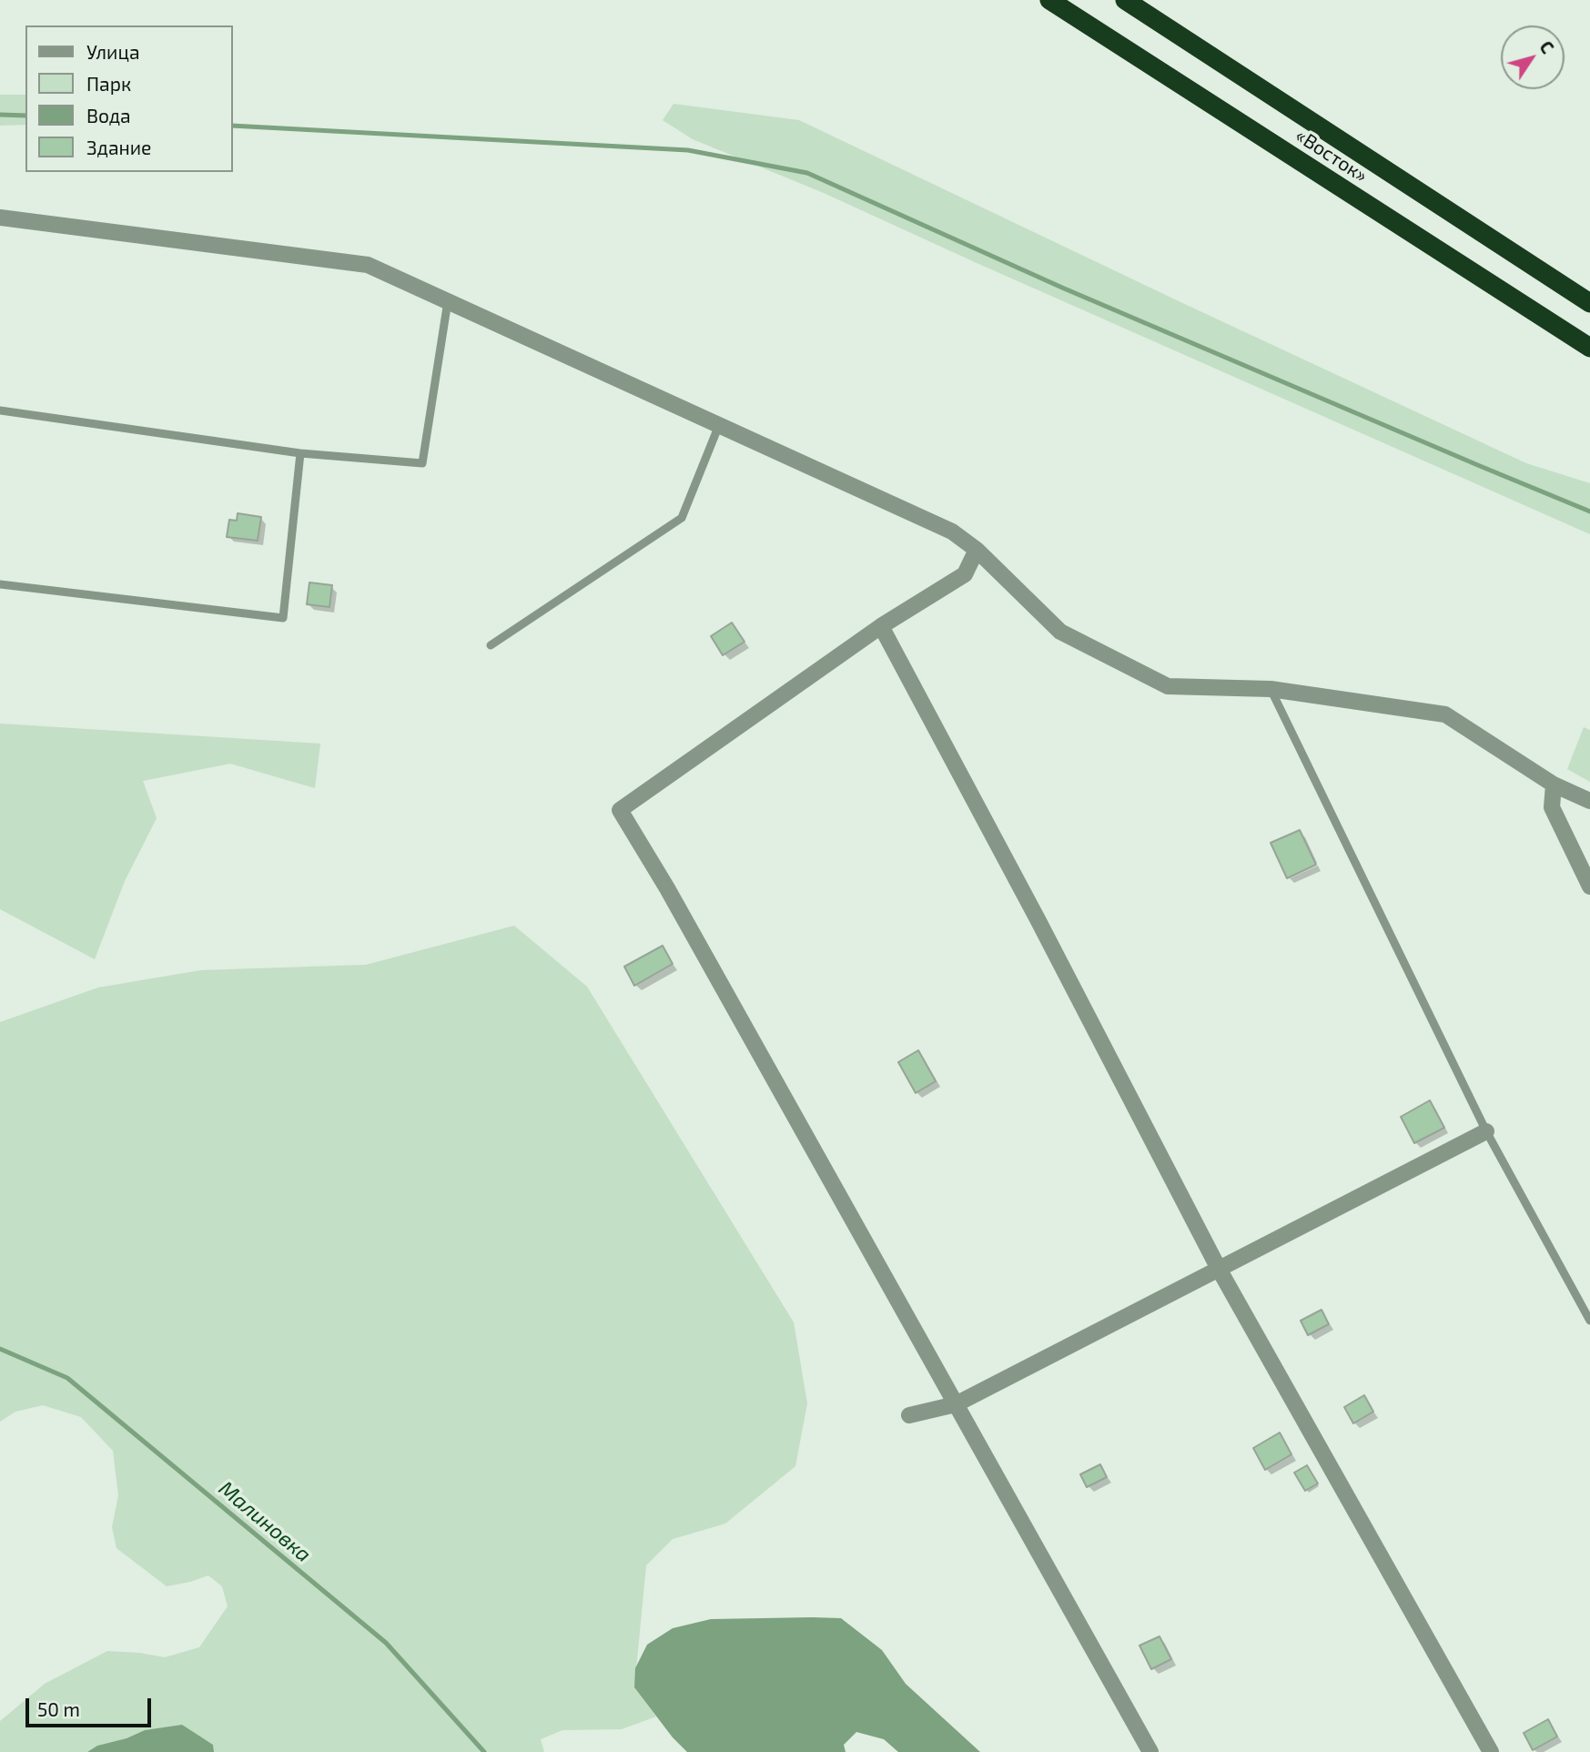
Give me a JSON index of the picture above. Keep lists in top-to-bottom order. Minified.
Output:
{"streets":{"highway":["«Восток»"]},"water":["Малиновка"],"legend":["Улица","Парк","Вода","Здание"],"scale_bar":"50 m","north":"top right"}
